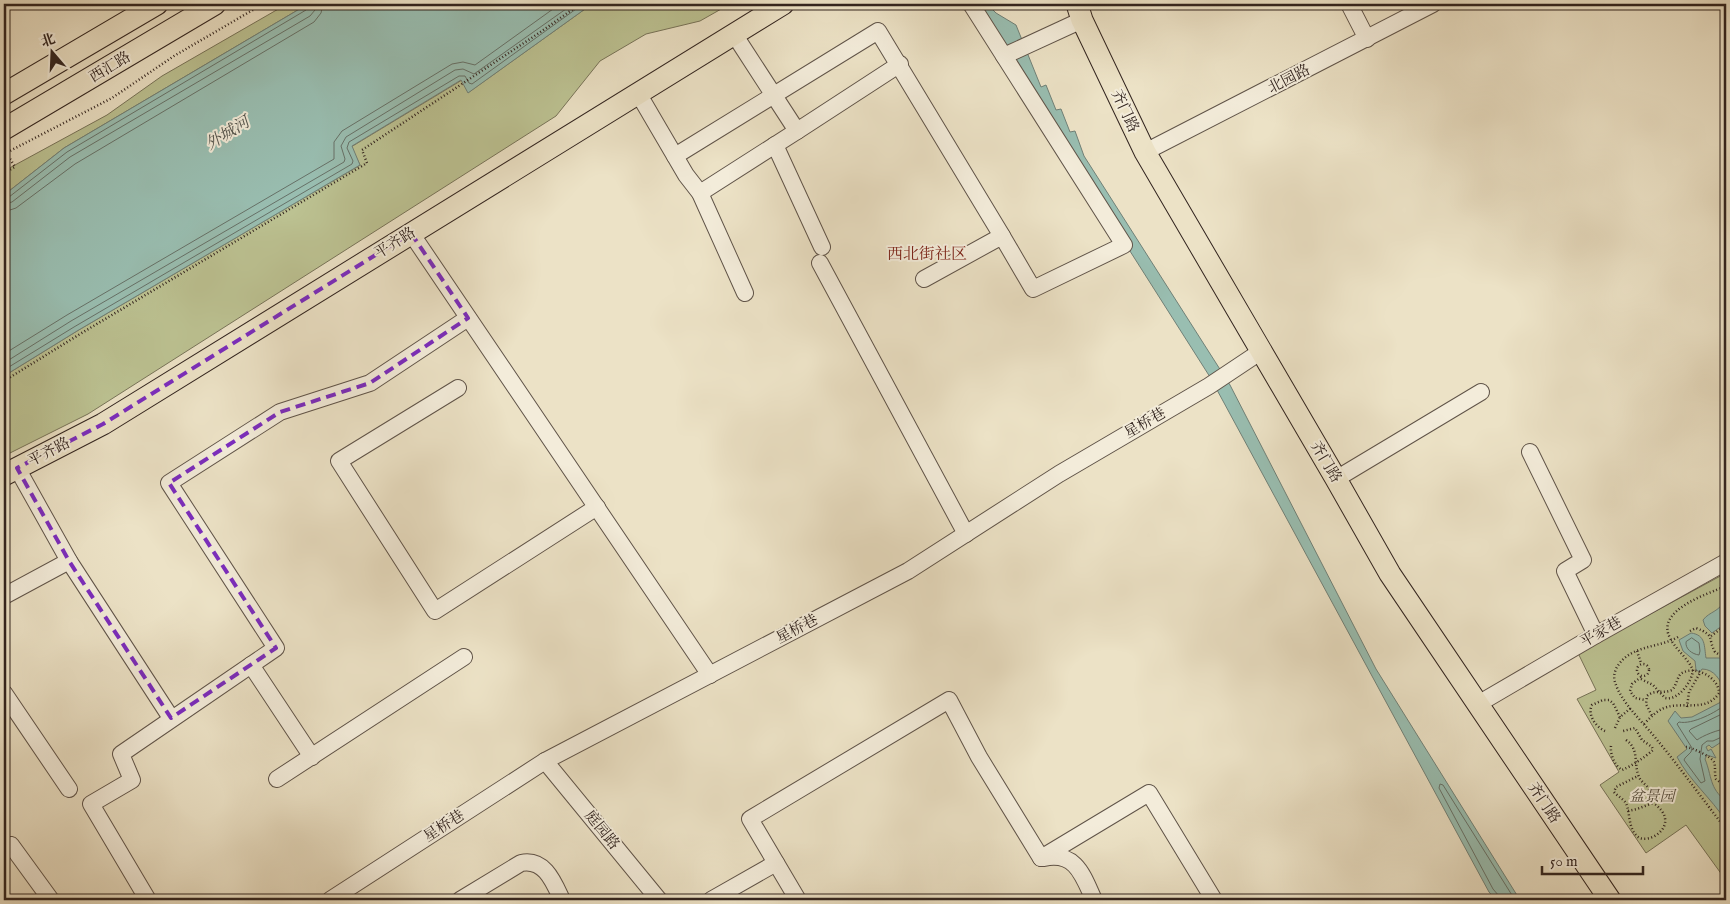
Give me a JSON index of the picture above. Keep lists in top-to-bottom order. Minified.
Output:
{"streets":{"main road":["西汇路","齐门路","平齐路"],"street":["北园路","星桥巷","平家巷","庭园路"]},"crossings":[["北园路","齐门路"],["齐门路","星桥巷"],["齐门路","平家巷"],["星桥巷","庭园路"]],"districts":["西北街社区"],"water":["外城河"],"parks":["盆景园"],"scale_bar":"50 m","north":"top"}
